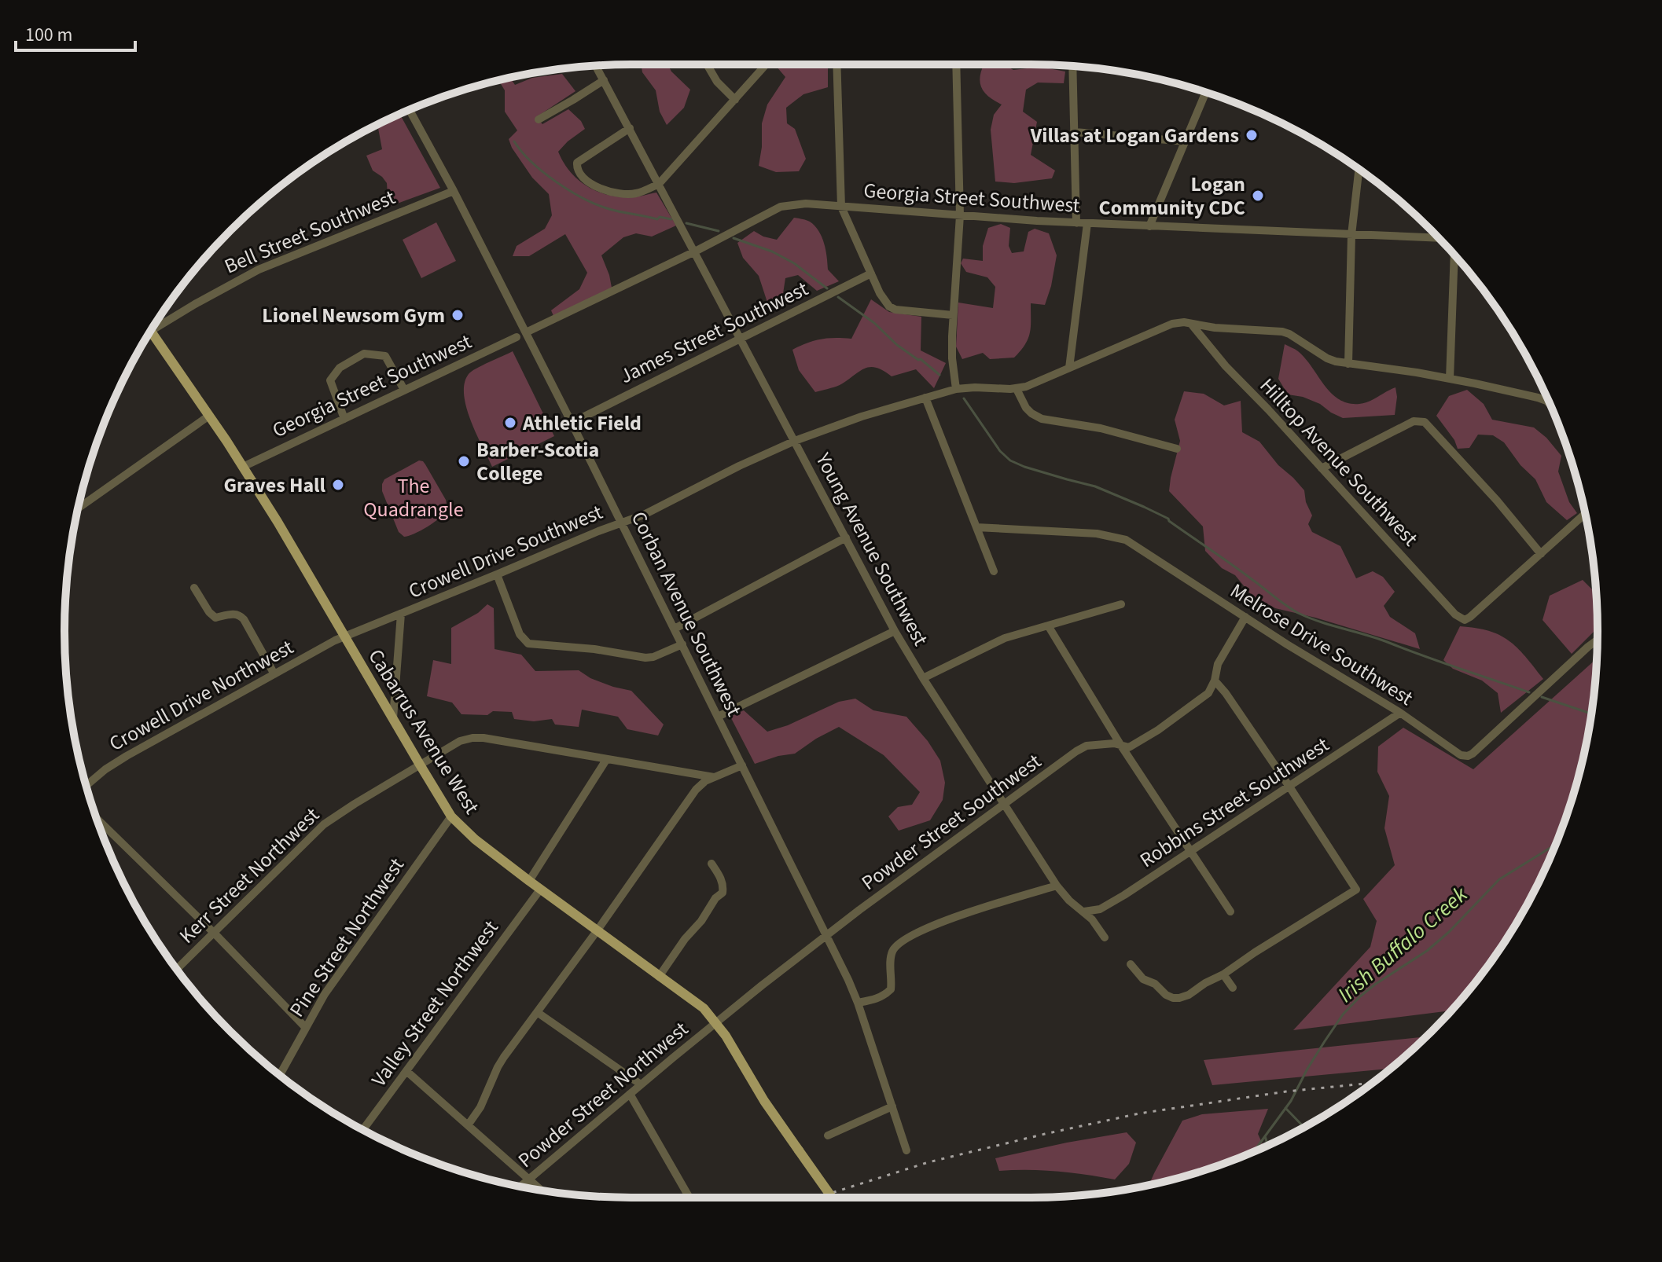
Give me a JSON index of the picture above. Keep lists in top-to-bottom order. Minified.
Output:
{"streets":{"main road":["Cabarrus Avenue West"],"street":["Georgia Street Southwest","Bell Street Southwest","James Street Southwest","Hilltop Avenue Southwest","Young Avenue Southwest","Crowell Drive Southwest","Corban Avenue Southwest","Melrose Drive Southwest","Crowell Drive Northwest","Robbins Street Southwest","Powder Street Southwest","Kerr Street Northwest","Pine Street Northwest","Valley Street Northwest","Powder Street Northwest"]},"crossings":[["Georgia Street Southwest","Young Avenue Southwest"],["Georgia Street Southwest","Corban Avenue Southwest"],["Georgia Street Southwest","Cabarrus Avenue West"],["Bell Street Southwest","Corban Avenue Southwest"],["James Street Southwest","Young Avenue Southwest"],["James Street Southwest","Corban Avenue Southwest"],["Hilltop Avenue Southwest","Crowell Drive Southwest"],["Young Avenue Southwest","Crowell Drive Southwest"],["Young Avenue Southwest","Robbins Street Southwest"],["Young Avenue Southwest","Powder Street Southwest"],["Crowell Drive Southwest","Corban Avenue Southwest"],["Crowell Drive Southwest","Crowell Drive Northwest"],["Crowell Drive Southwest","Cabarrus Avenue West"],["Corban Avenue Southwest","Powder Street Southwest"],["Melrose Drive Southwest","Robbins Street Southwest"],["Crowell Drive Northwest","Cabarrus Avenue West"],["Cabarrus Avenue West","Powder Street Southwest"],["Cabarrus Avenue West","Kerr Street Northwest"],["Cabarrus Avenue West","Pine Street Northwest"],["Cabarrus Avenue West","Valley Street Northwest"],["Cabarrus Avenue West","Powder Street Northwest"],["Powder Street Southwest","Powder Street Northwest"]],"water":["Irish Buffalo Creek"],"parks":["The Quadrangle"],"places":["Villas at Logan Gardens","Logan Community CDC","Lionel Newsom Gym","Athletic Field","Barber-Scotia College","Graves Hall"],"scale_bar":"100 m"}
